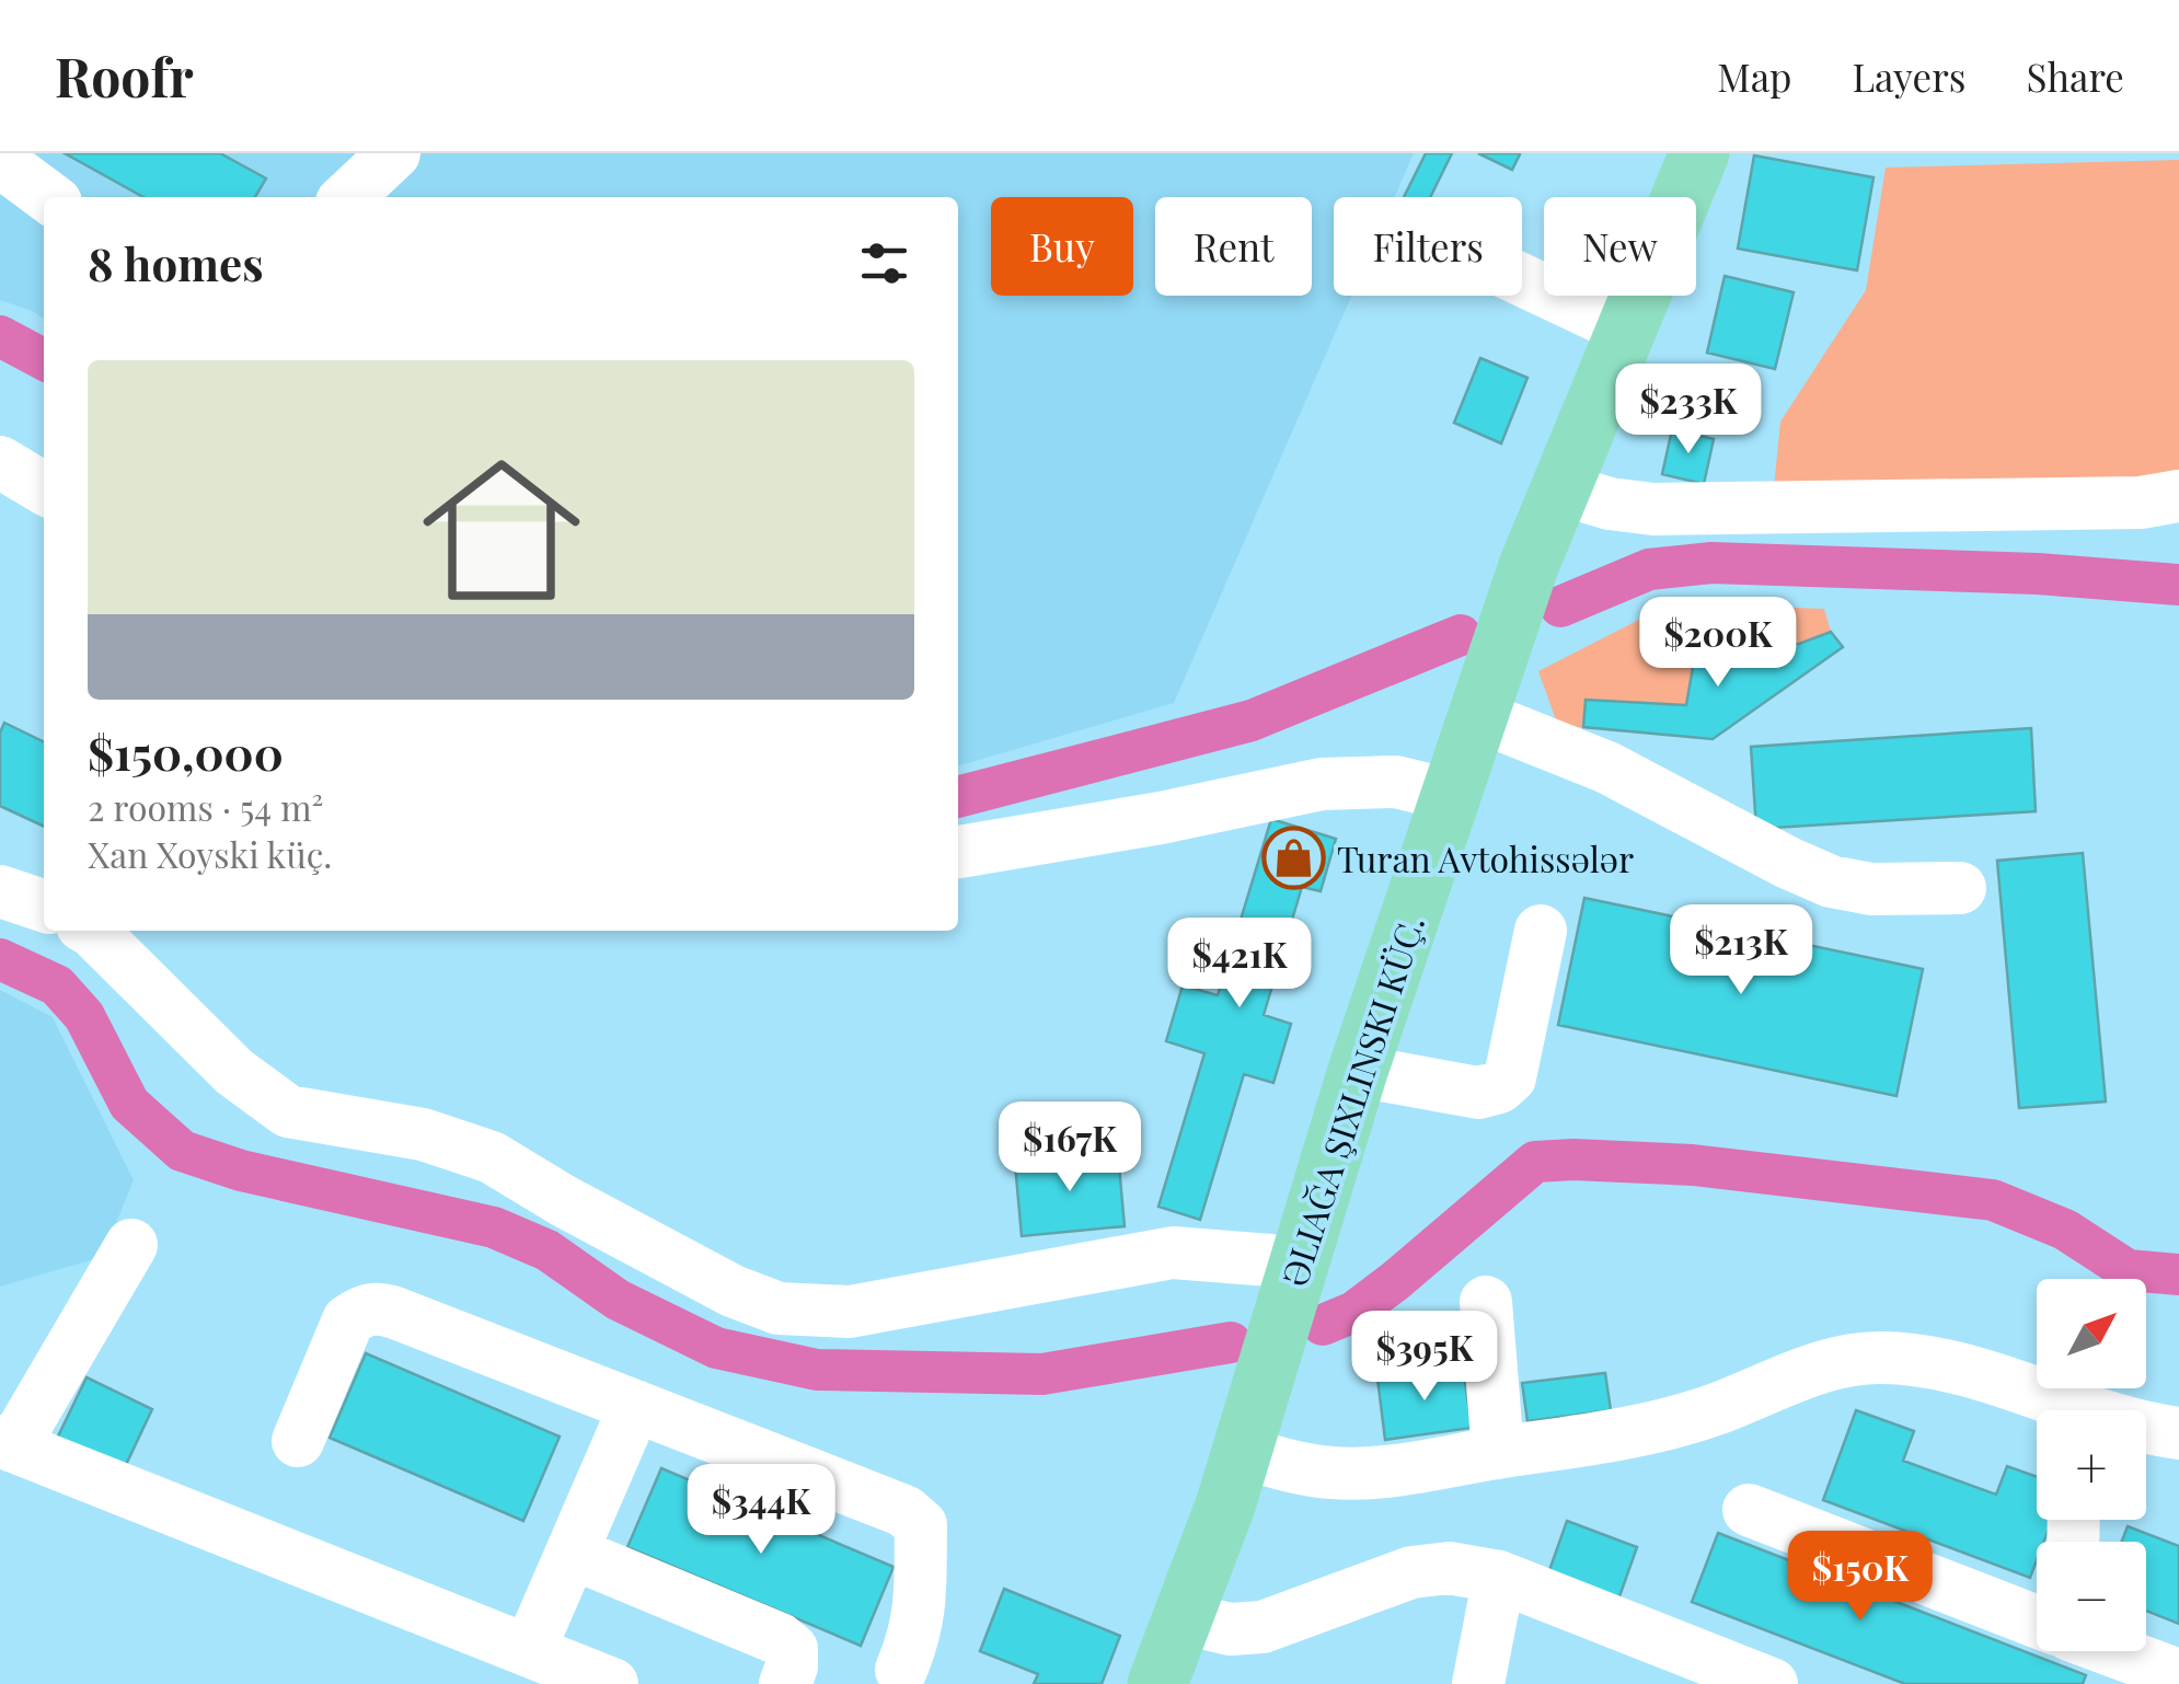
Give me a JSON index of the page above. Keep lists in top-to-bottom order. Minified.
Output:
{"places":{"shop":["Turan Avtohissələr"]},"north":"top right","page":{"header":"Roofr","nav":["Map","Layers","Share"],"chip":["Buy","Rent","Filters","New"],"heading":"8 homes","list":[{"name":"$150,000","note":"2 rooms · 54 m² · Xan Xoyski küç."}],"price":["$233K","$200K","$213K","$421K","$167K","$395K","$344K","$150K"],"map_buttons":["+","−"]}}
